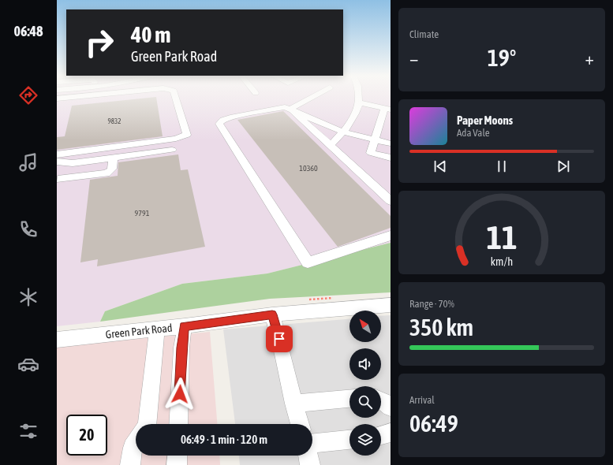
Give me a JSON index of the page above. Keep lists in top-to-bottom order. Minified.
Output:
{"streets":{"street":["Green Park Road"]},"house_numbers":["9832","10360","9791"],"north":"top left","page":{"tabs":"06:48","tile":["Climate",["Range · 70%","350 km"],["Arrival","06:49"]],"turn":["40 m","Green Park Road"],"heat":["−","19°","+"],"song":["Paper Moons","Ada Vale"],"limit":"20","trip":"06:49 · 1 min · 120 m","gauge":["11","km/h"]}}
